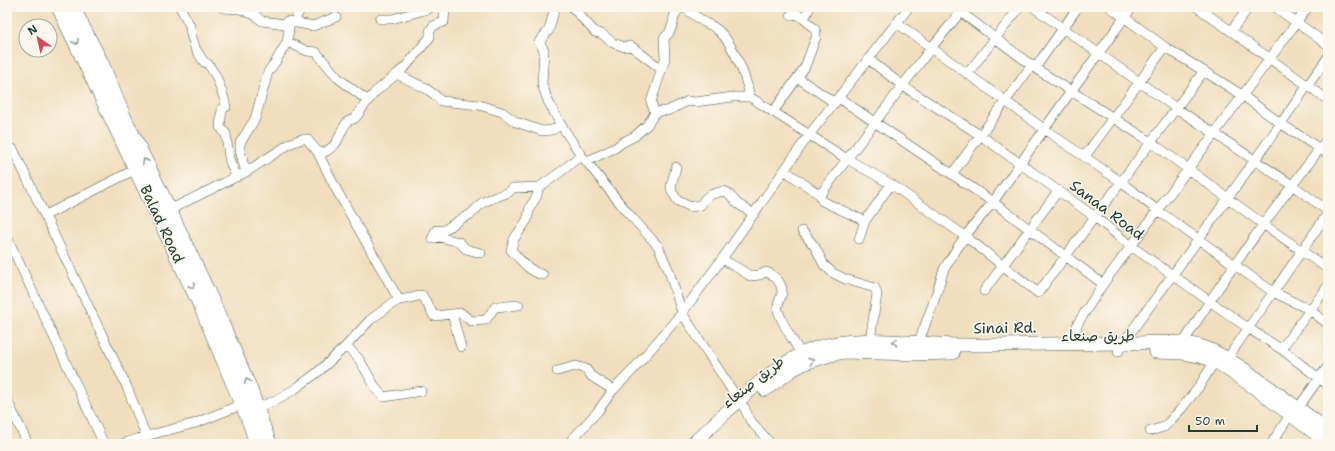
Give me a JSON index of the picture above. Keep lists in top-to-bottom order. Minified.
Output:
{"streets":{"highway":["Balad Road"],"main road":["Sinai Rd.","طريق صنعاء"],"street":["Sanaa Road"]},"crossings":[["Sinai Rd.","طريق صنعاء"]],"one_way":["طريق صنعاء"],"scale_bar":"50 m","north":"top left"}
